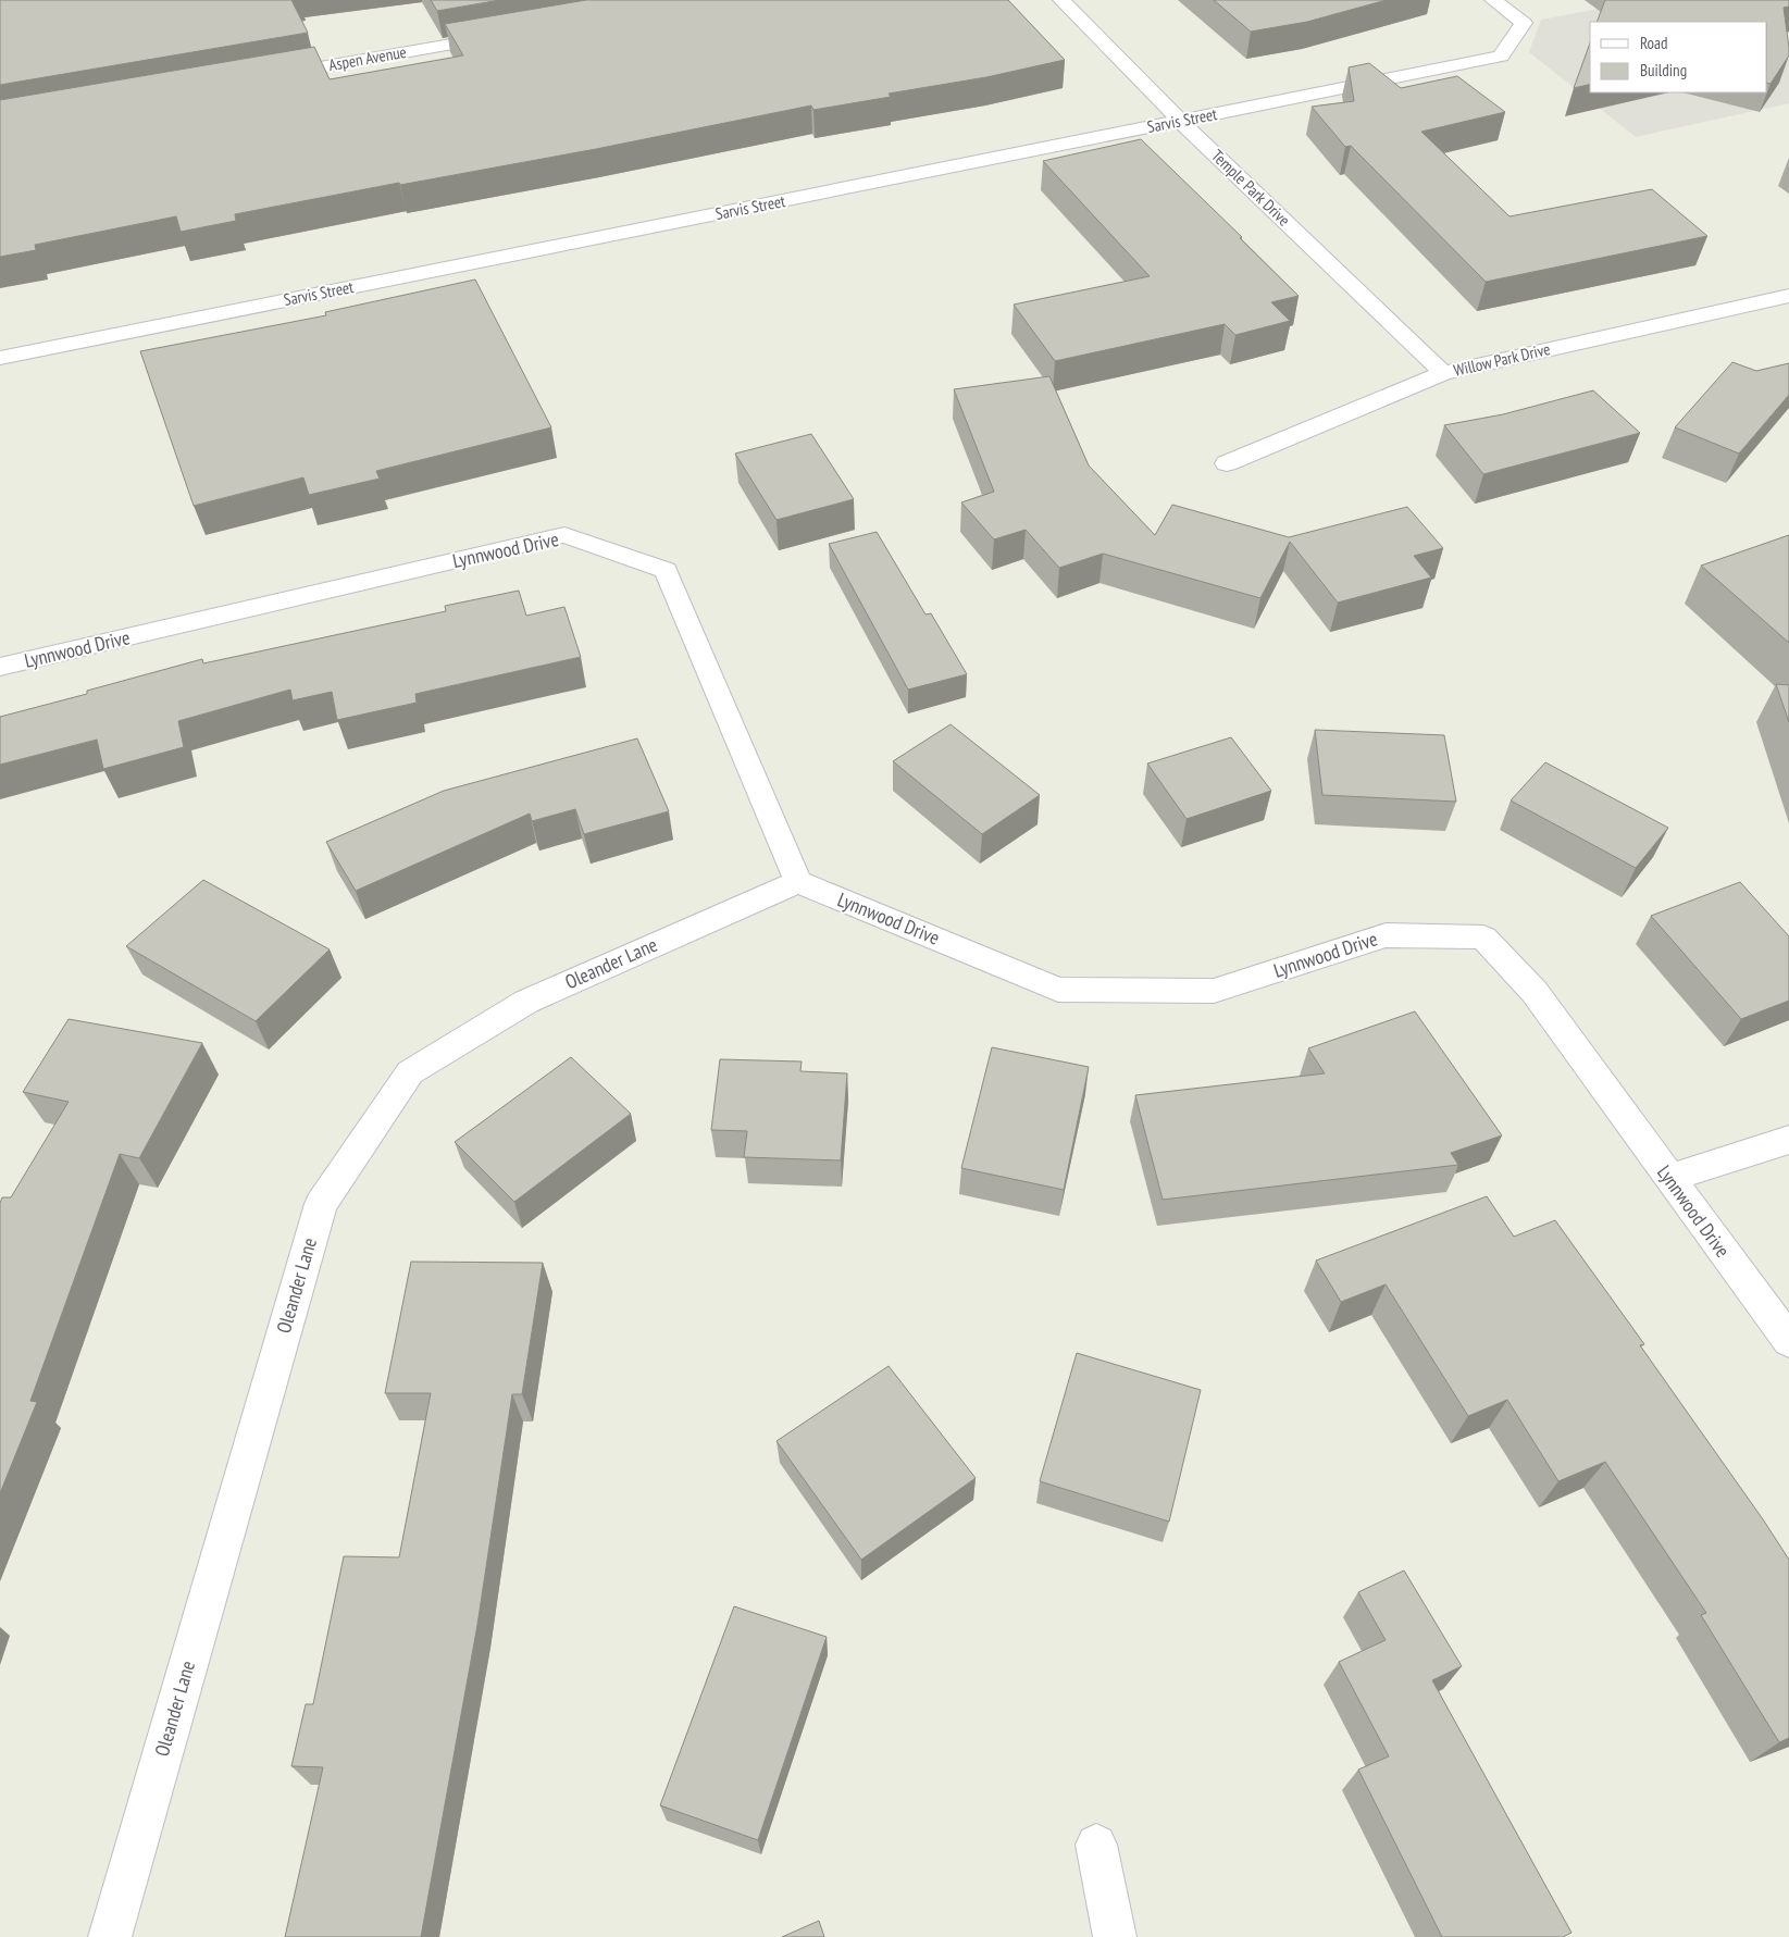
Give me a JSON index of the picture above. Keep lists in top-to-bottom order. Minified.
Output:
{"streets":{"street":["Aspen Avenue","Sarvis Street","Temple Park Drive","Willow Park Drive","Lynnwood Drive","Oleander Lane"]},"crossings":[["Sarvis Street","Temple Park Drive"],["Temple Park Drive","Willow Park Drive"],["Lynnwood Drive","Oleander Lane"]],"legend":["Road","Building"]}
